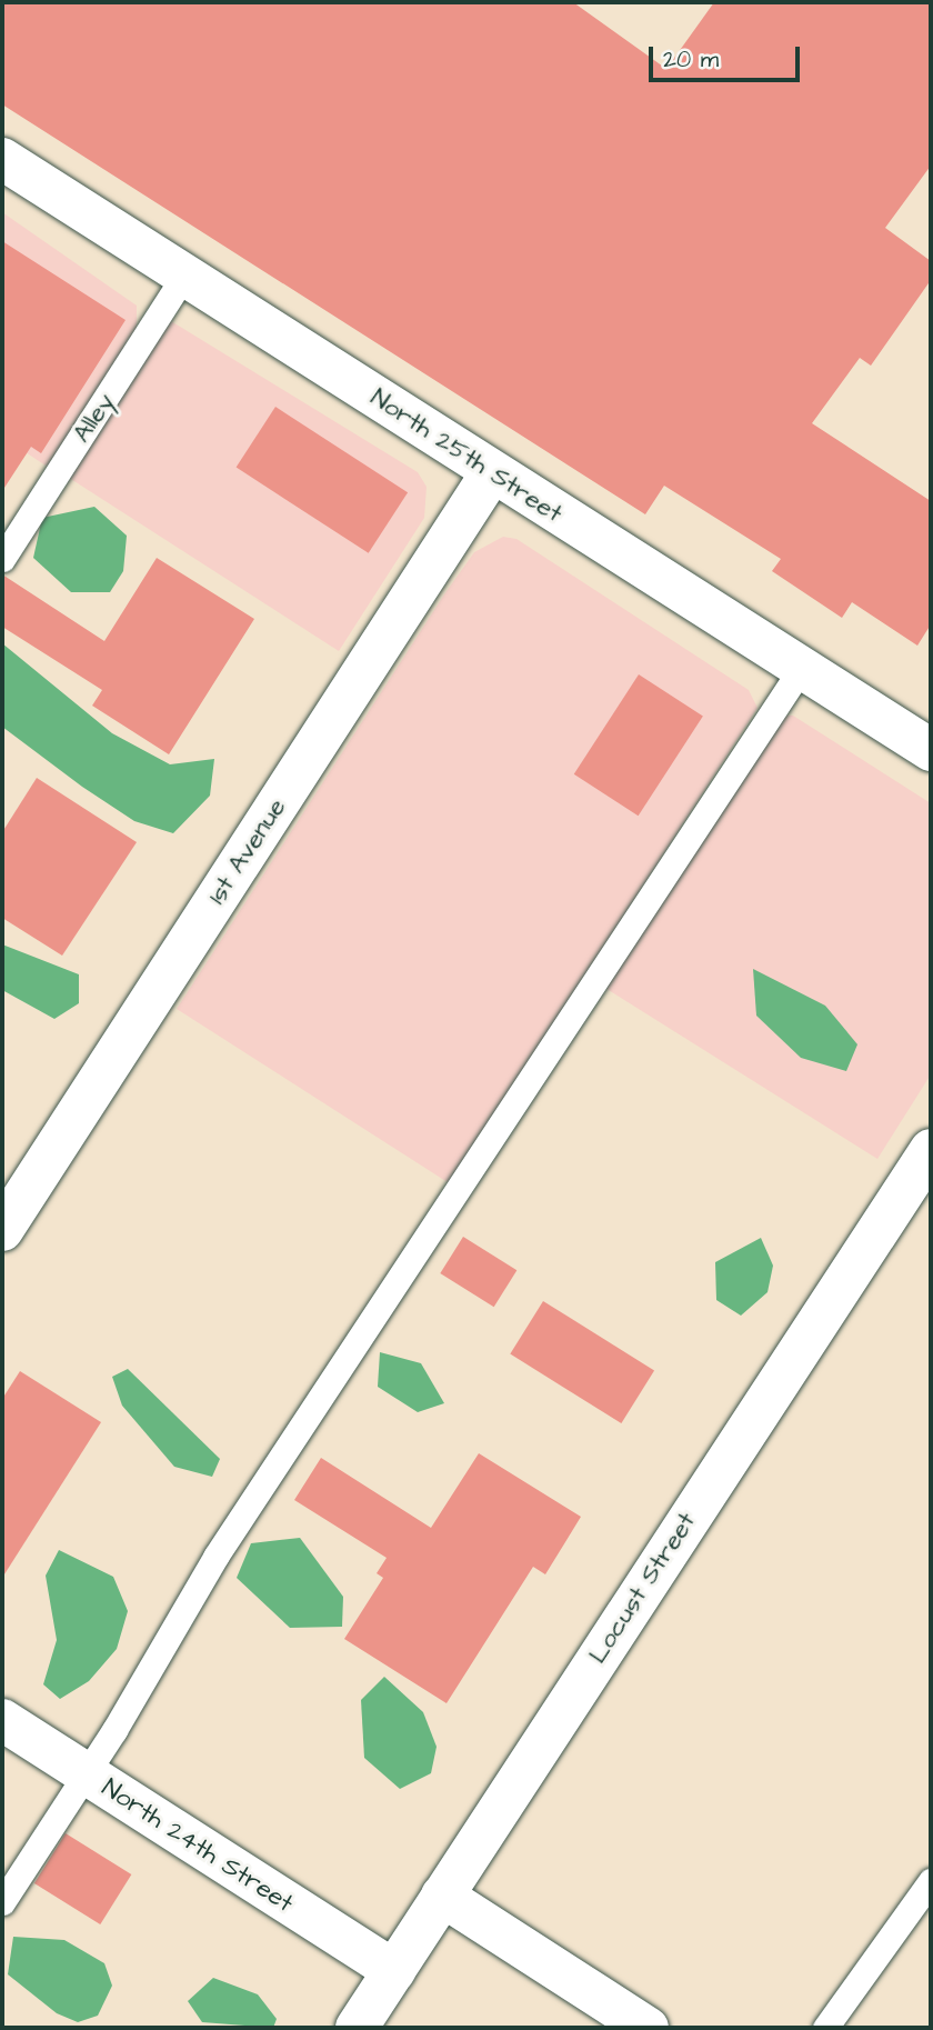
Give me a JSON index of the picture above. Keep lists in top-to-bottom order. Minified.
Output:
{"streets":{"street":["North 25th Street","1st Avenue","Locust Street","North 24th Street"],"lane":["Alley"]},"crossings":[["Alley","North 25th Street"],["North 25th Street","1st Avenue"],["Locust Street","North 24th Street"]],"scale_bar":"20 m"}
